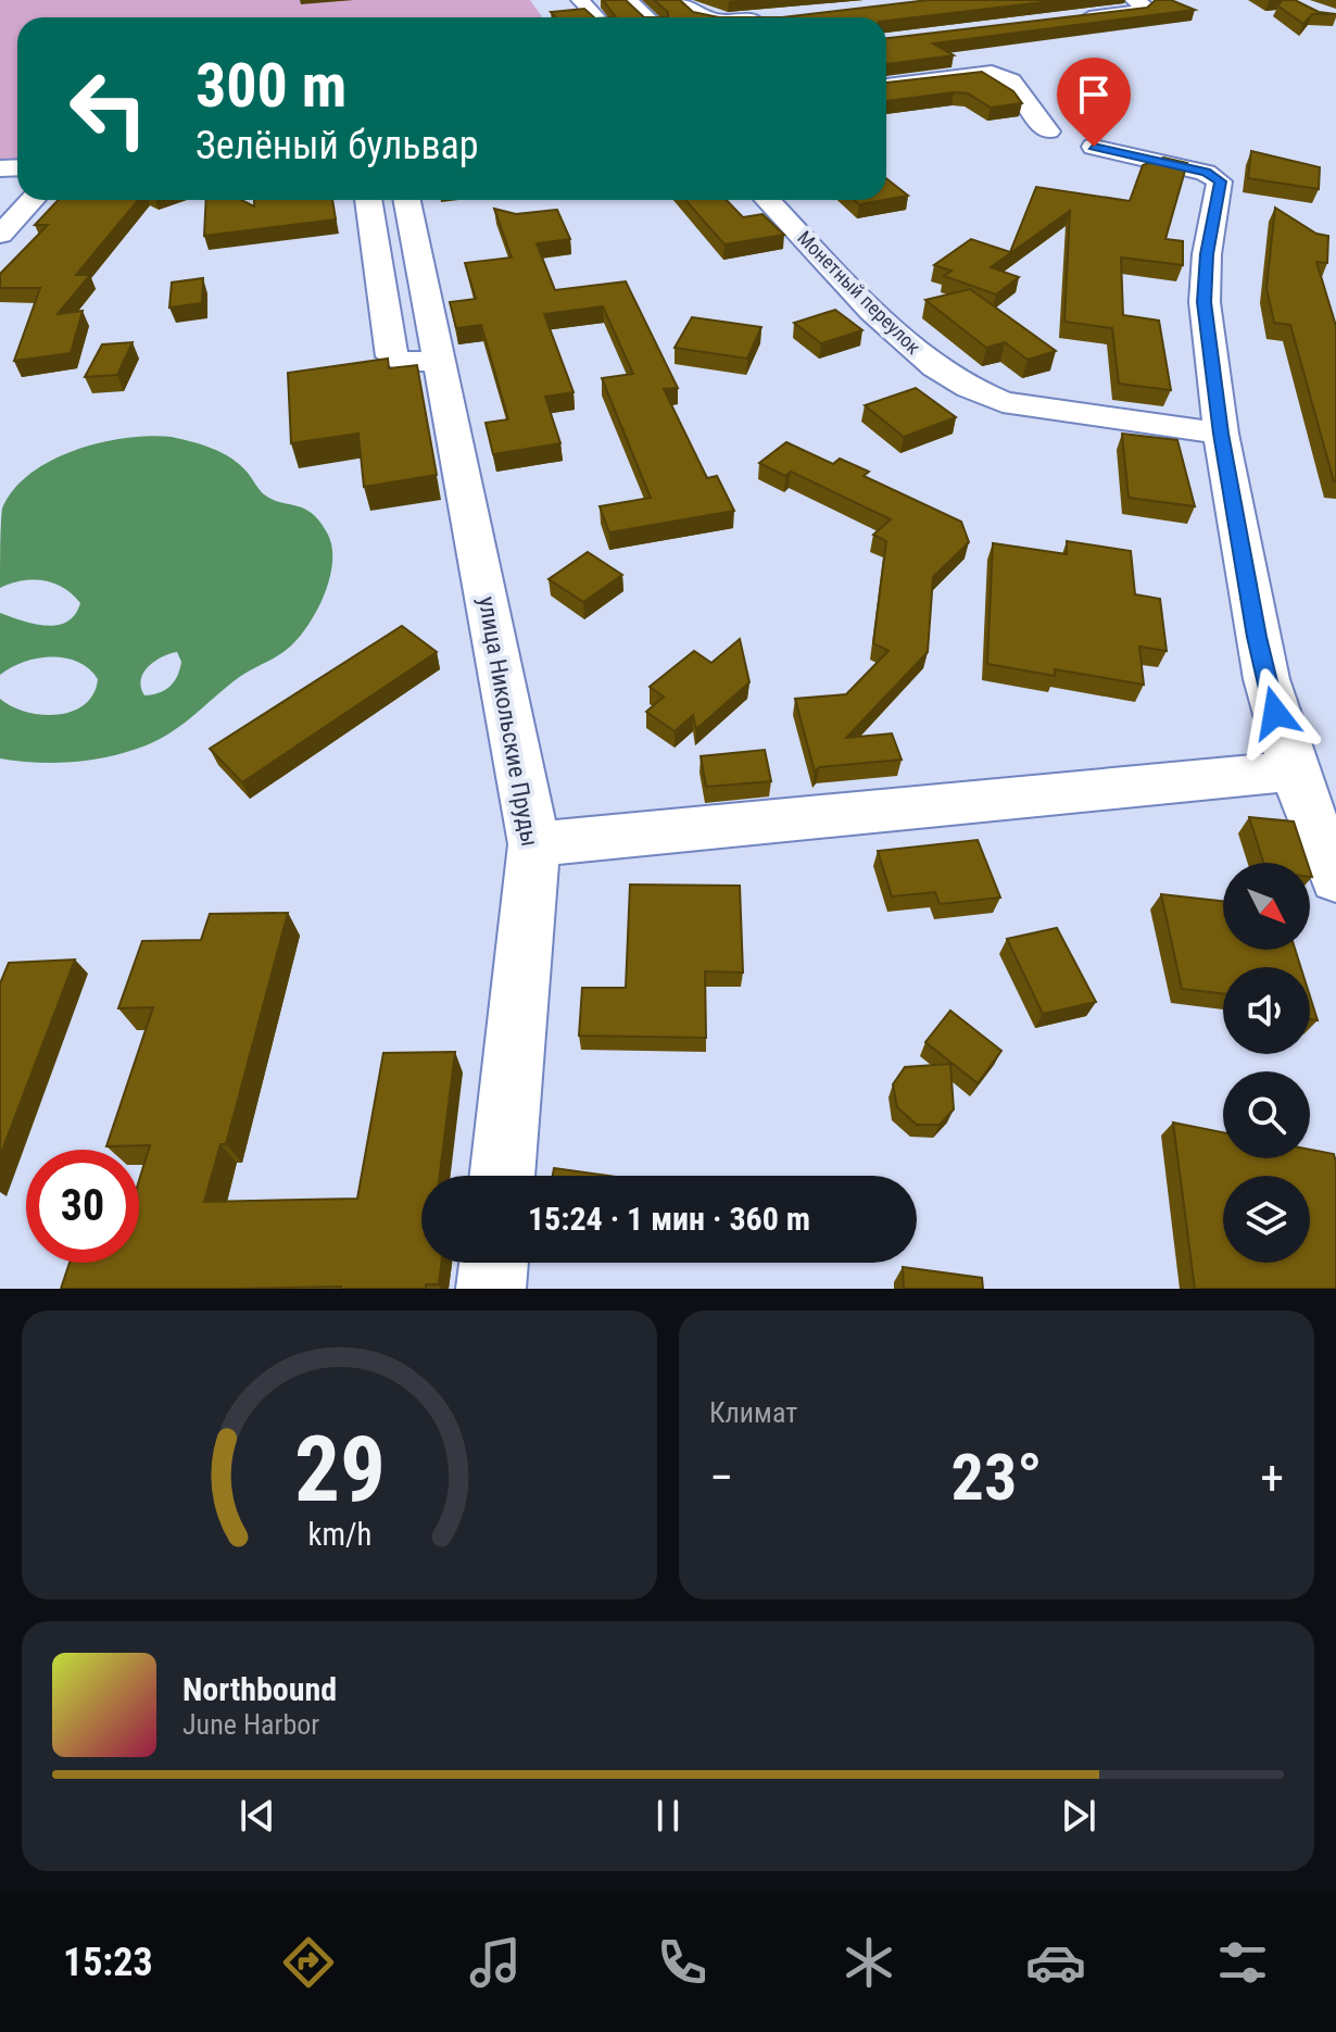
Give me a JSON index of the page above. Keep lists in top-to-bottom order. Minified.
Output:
{"streets":{"street":["Монетный переулок","улица Никольские Пруды"]},"north":"bottom right","page":{"turn":["300 m","Зелёный бульвар"],"limit":"30","trip":"15:24 · 1 мин · 360 m","tile":"Климат","heat":["−","23°","+"],"song":["Northbound","June Harbor"],"tabs":"15:23","gauge":["29","km/h"]}}
